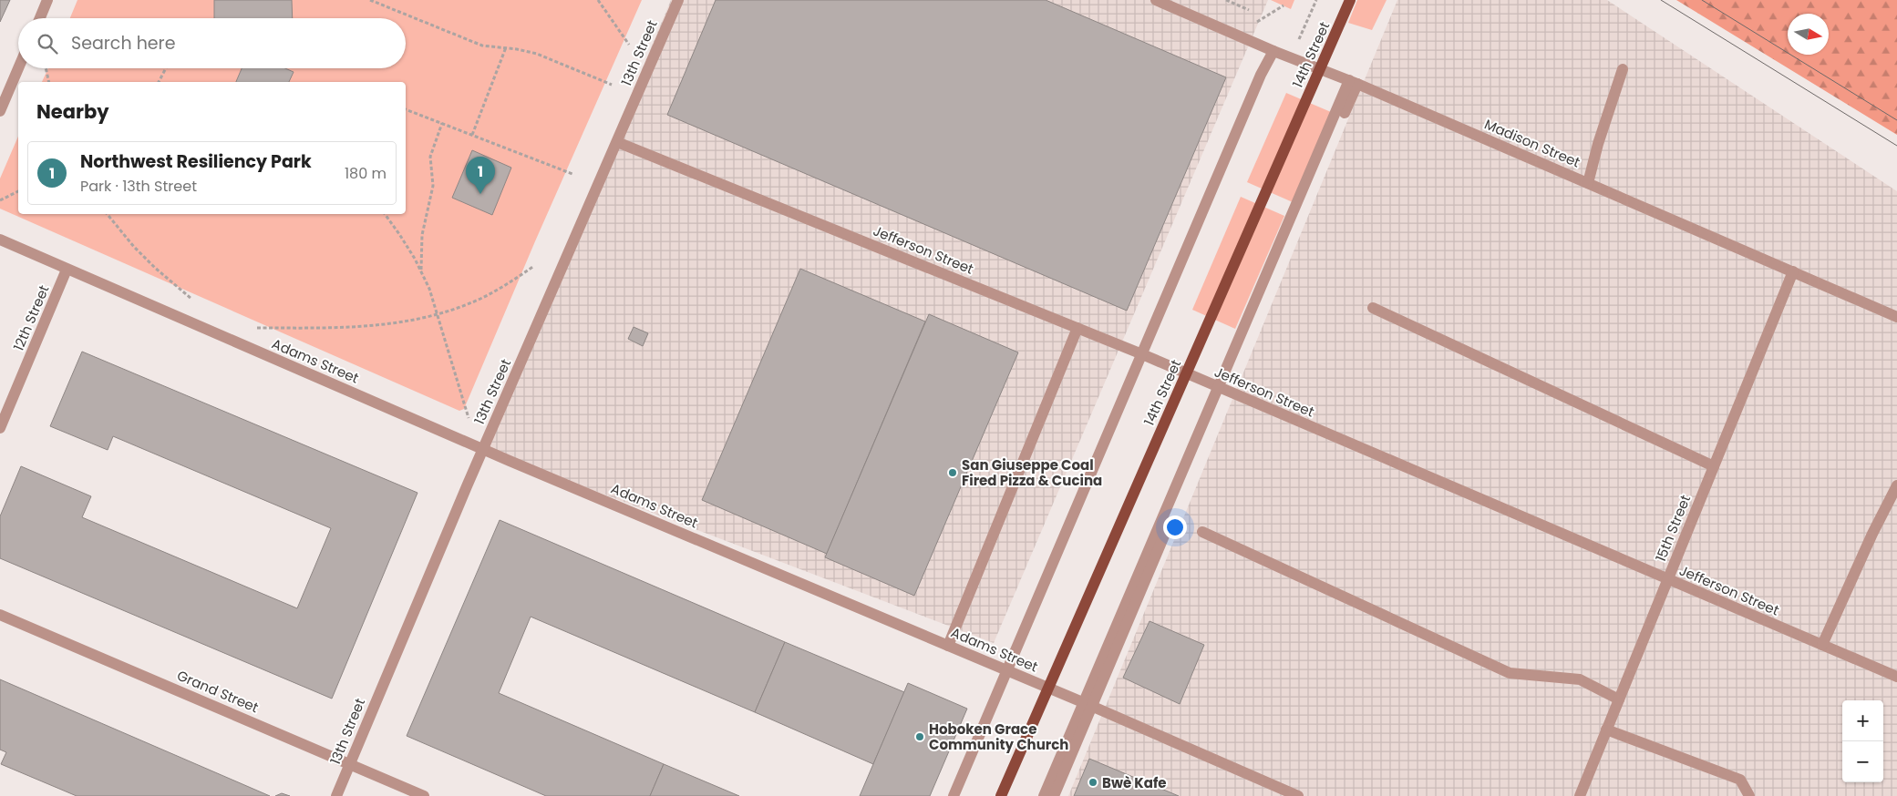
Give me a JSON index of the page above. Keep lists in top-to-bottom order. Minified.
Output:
{"streets":{"main road":["14th Street"],"street":["13th Street","Madison Street","Jefferson Street","12th Street","Adams Street","15th Street","Grand Street"]},"crossings":[["13th Street","Jefferson Street"],["13th Street","Adams Street"],["13th Street","Grand Street"],["Madison Street","15th Street"],["Jefferson Street","15th Street"],["12th Street","Adams Street"]],"places":["San Giuseppe Coal Fired Pizza & Cucina","Hoboken Grace Community Church","Bwè Kafe"],"north":"right","page":{"search":"Search here","heading":"Nearby","list":[{"mark":"1","name":"Northwest Resiliency Park","note":"Park · 13th Street","value":"180 m"}],"pins":"1","map_buttons":["+","−"]}}
